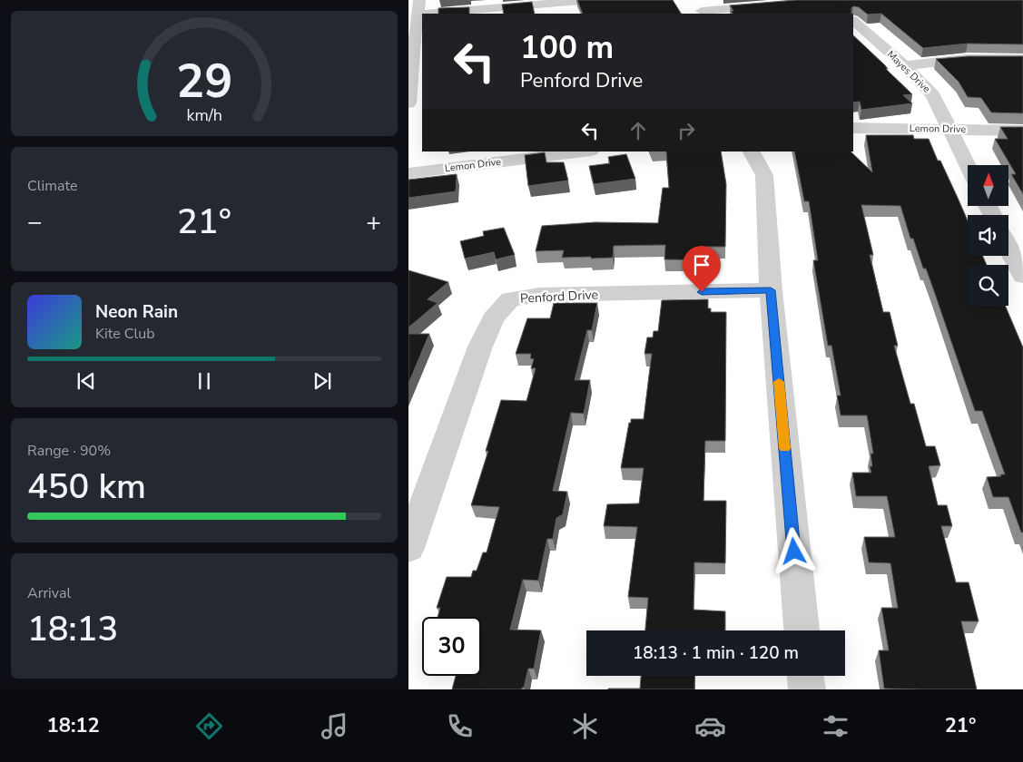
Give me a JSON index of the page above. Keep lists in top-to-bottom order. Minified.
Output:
{"streets":{"street":["Mayes Drive","Lemon Drive","Penford Drive"]},"crossings":[["Mayes Drive","Lemon Drive"]],"north":"top","page":{"turn":["100 m","Penford Drive"],"tile":["Climate",["Range · 90%","450 km"],["Arrival","18:13"]],"heat":["−","21°","+"],"song":["Neon Rain","Kite Club"],"limit":"30","trip":"18:13 · 1 min · 120 m","tabs":["18:12","21°"],"gauge":["29","km/h"]}}
